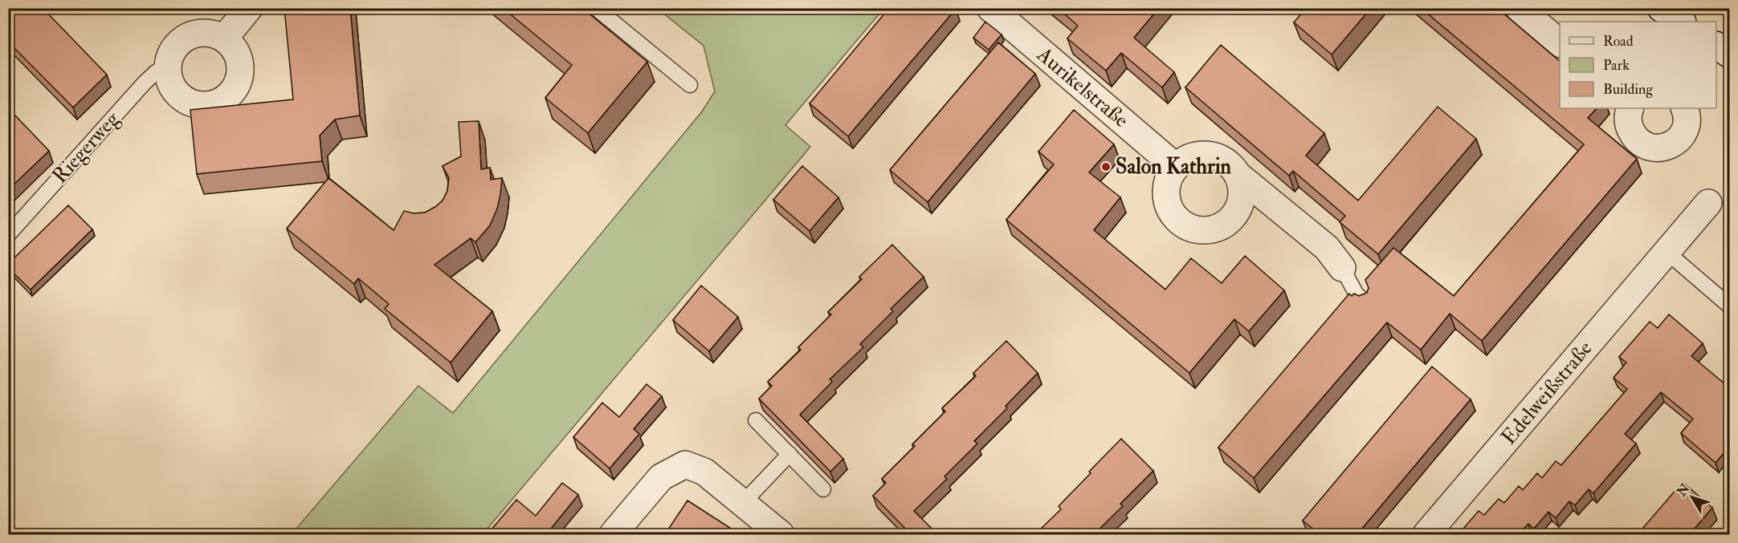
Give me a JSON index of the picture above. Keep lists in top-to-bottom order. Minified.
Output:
{"streets":{"street":["Aurikelstraße","Riegerweg","Edelweißstraße"]},"places":["Salon Kathrin"],"legend":["Road","Park","Building"],"north":"top left"}
